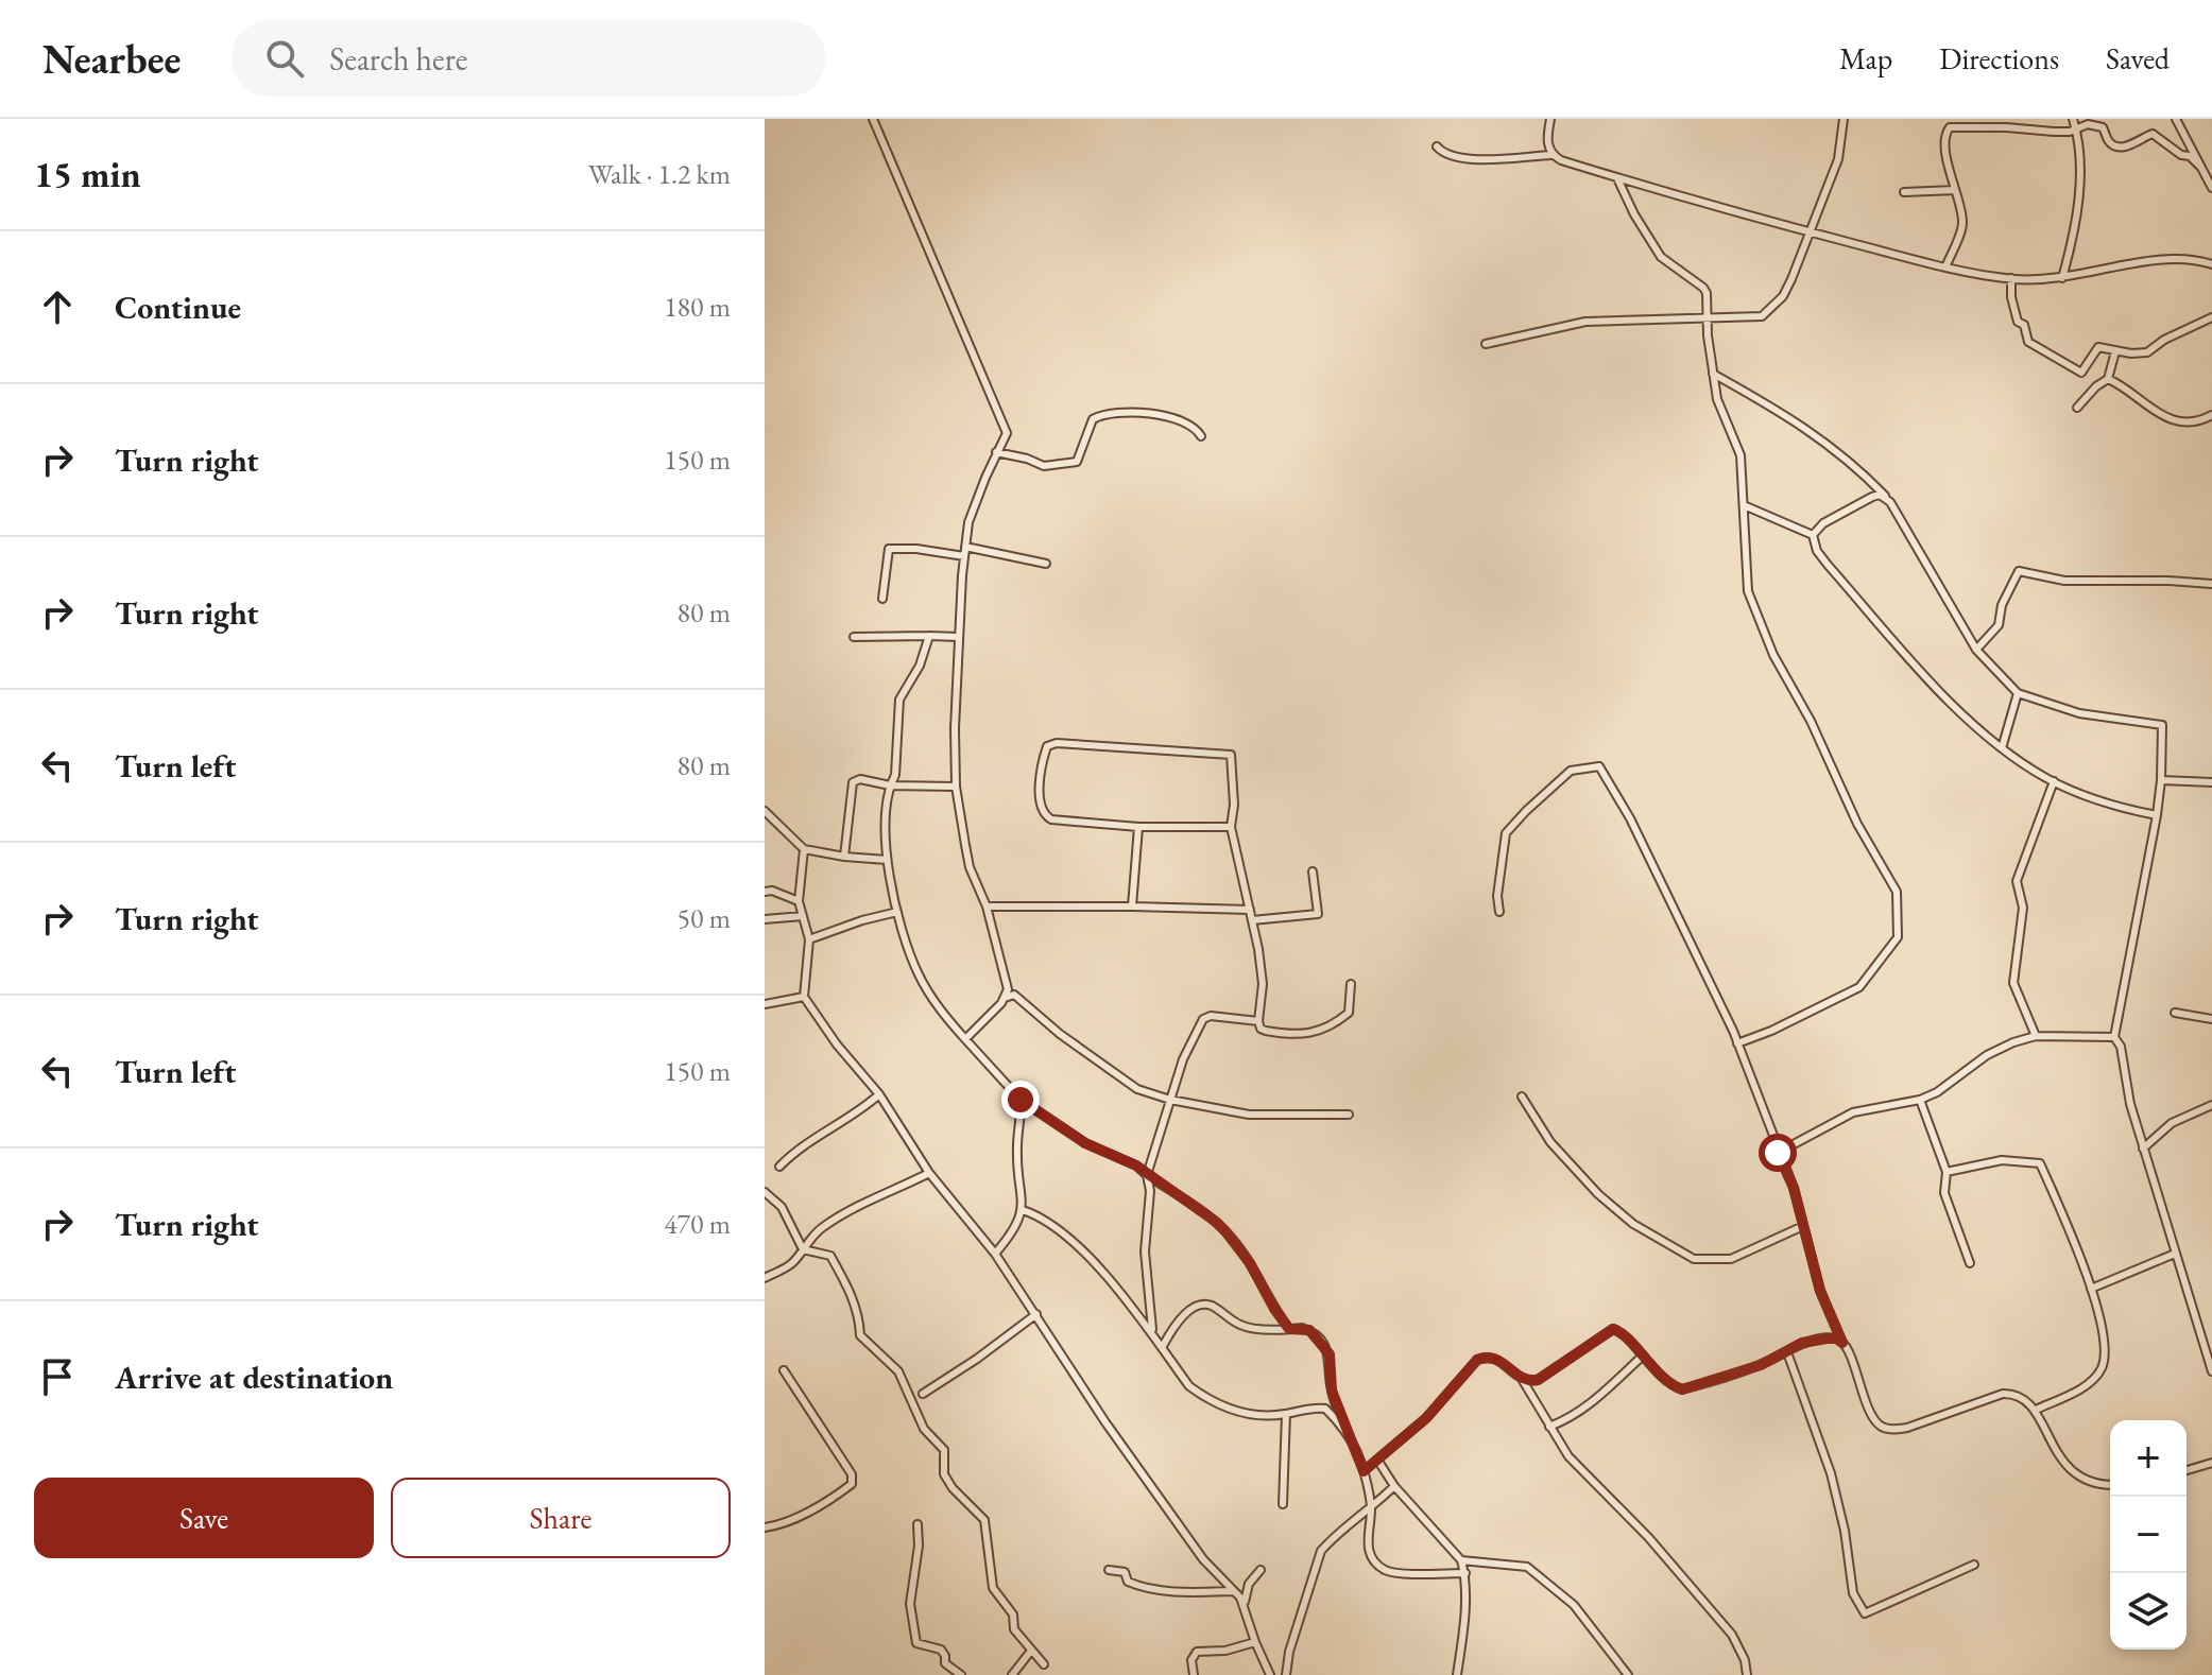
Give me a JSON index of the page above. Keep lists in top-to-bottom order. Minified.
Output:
{"page":{"header":"Nearbee","search":"Search here","nav":["Map","Directions","Saved"],"heading":["15 min","Walk · 1.2 km"],"list":[["Continue","180 m"],["Turn right","150 m"],["Turn right","80 m"],["Turn left","80 m"],["Turn right","50 m"],["Turn left","150 m"],["Turn right","470 m"],"Arrive at destination"],"map_buttons":["+","−"],"buttons":["Save","Share"]}}
